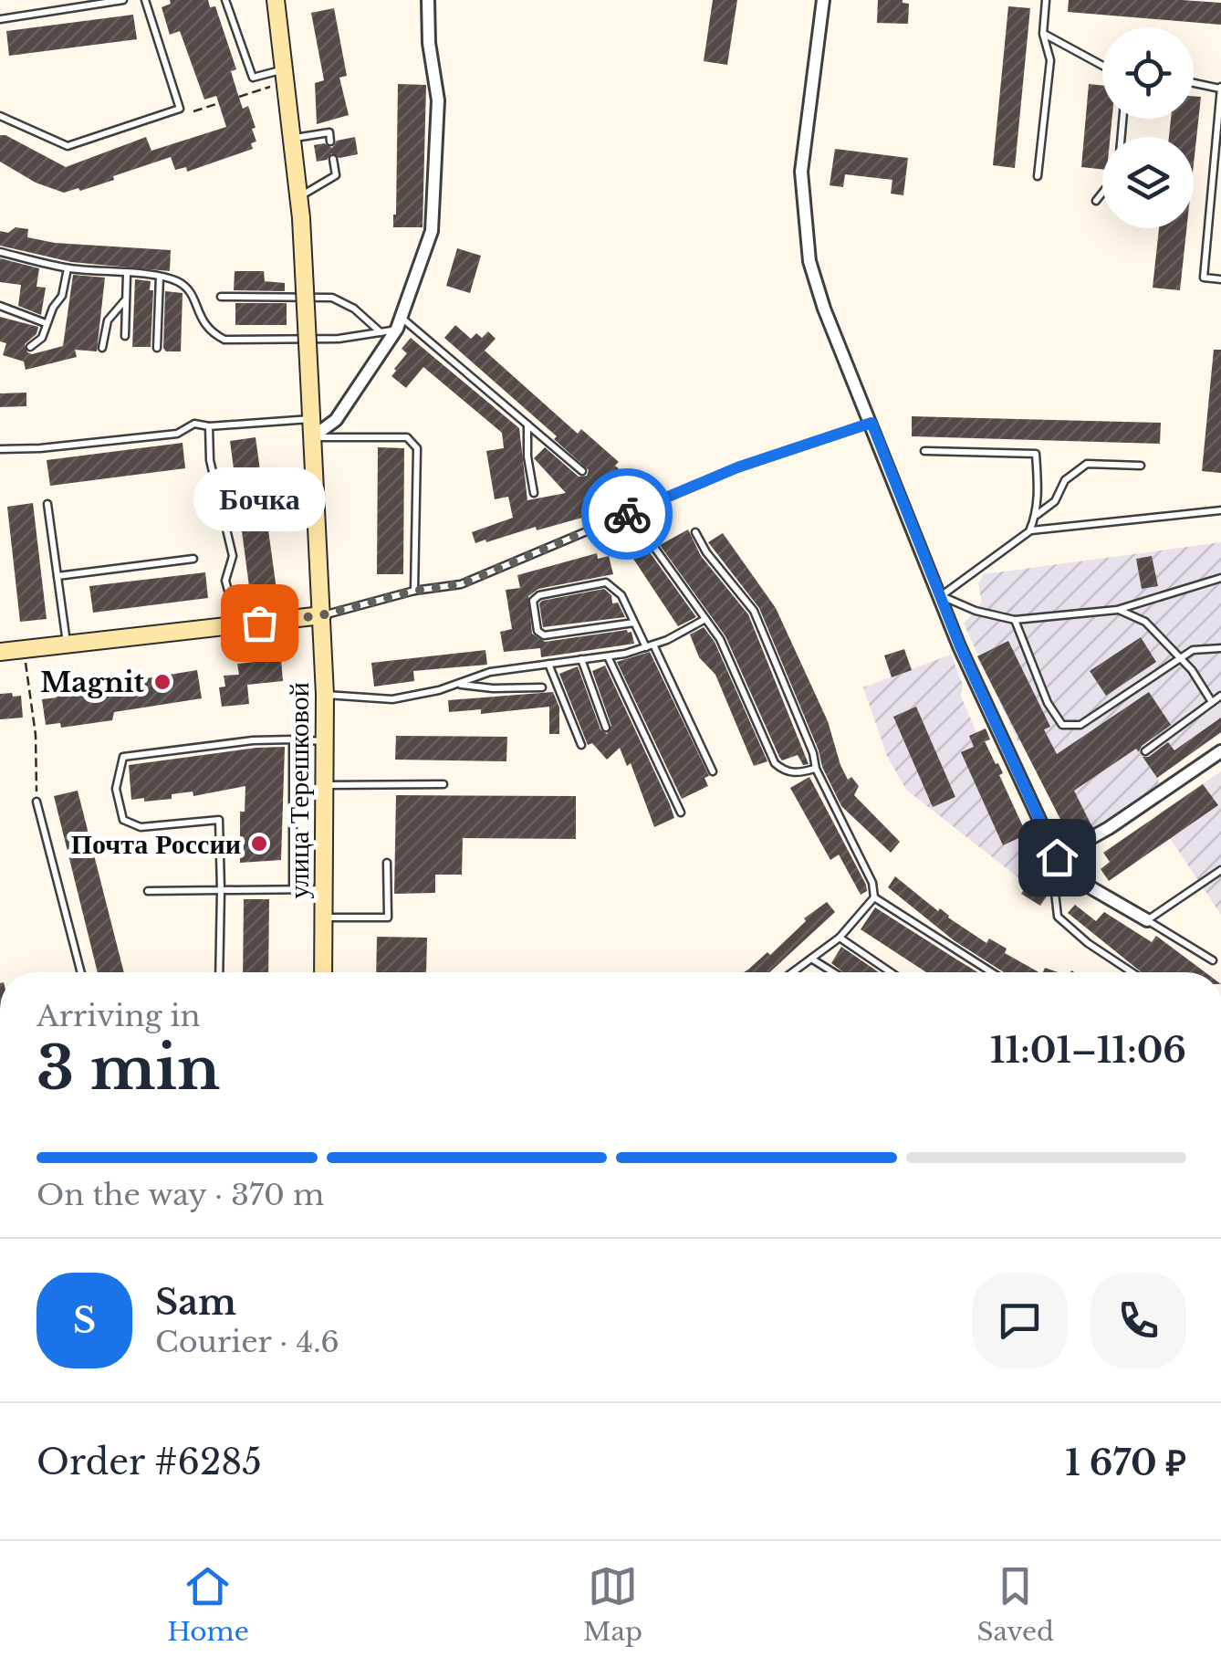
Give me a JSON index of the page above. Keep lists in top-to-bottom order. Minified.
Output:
{"streets":{"main road":["улица Терешковой"]},"places":["Бочка","Magnit","Почта России"],"page":{"bubble":"Бочка","heading":["3 min","Arriving in","11:01–11:06"],"panel":["Sam","Courier · 4.6","Order #6285","1 670 ₽"],"bar":"On the way · 370 m","round":"S","tabs":["Home","Map","Saved"]}}
